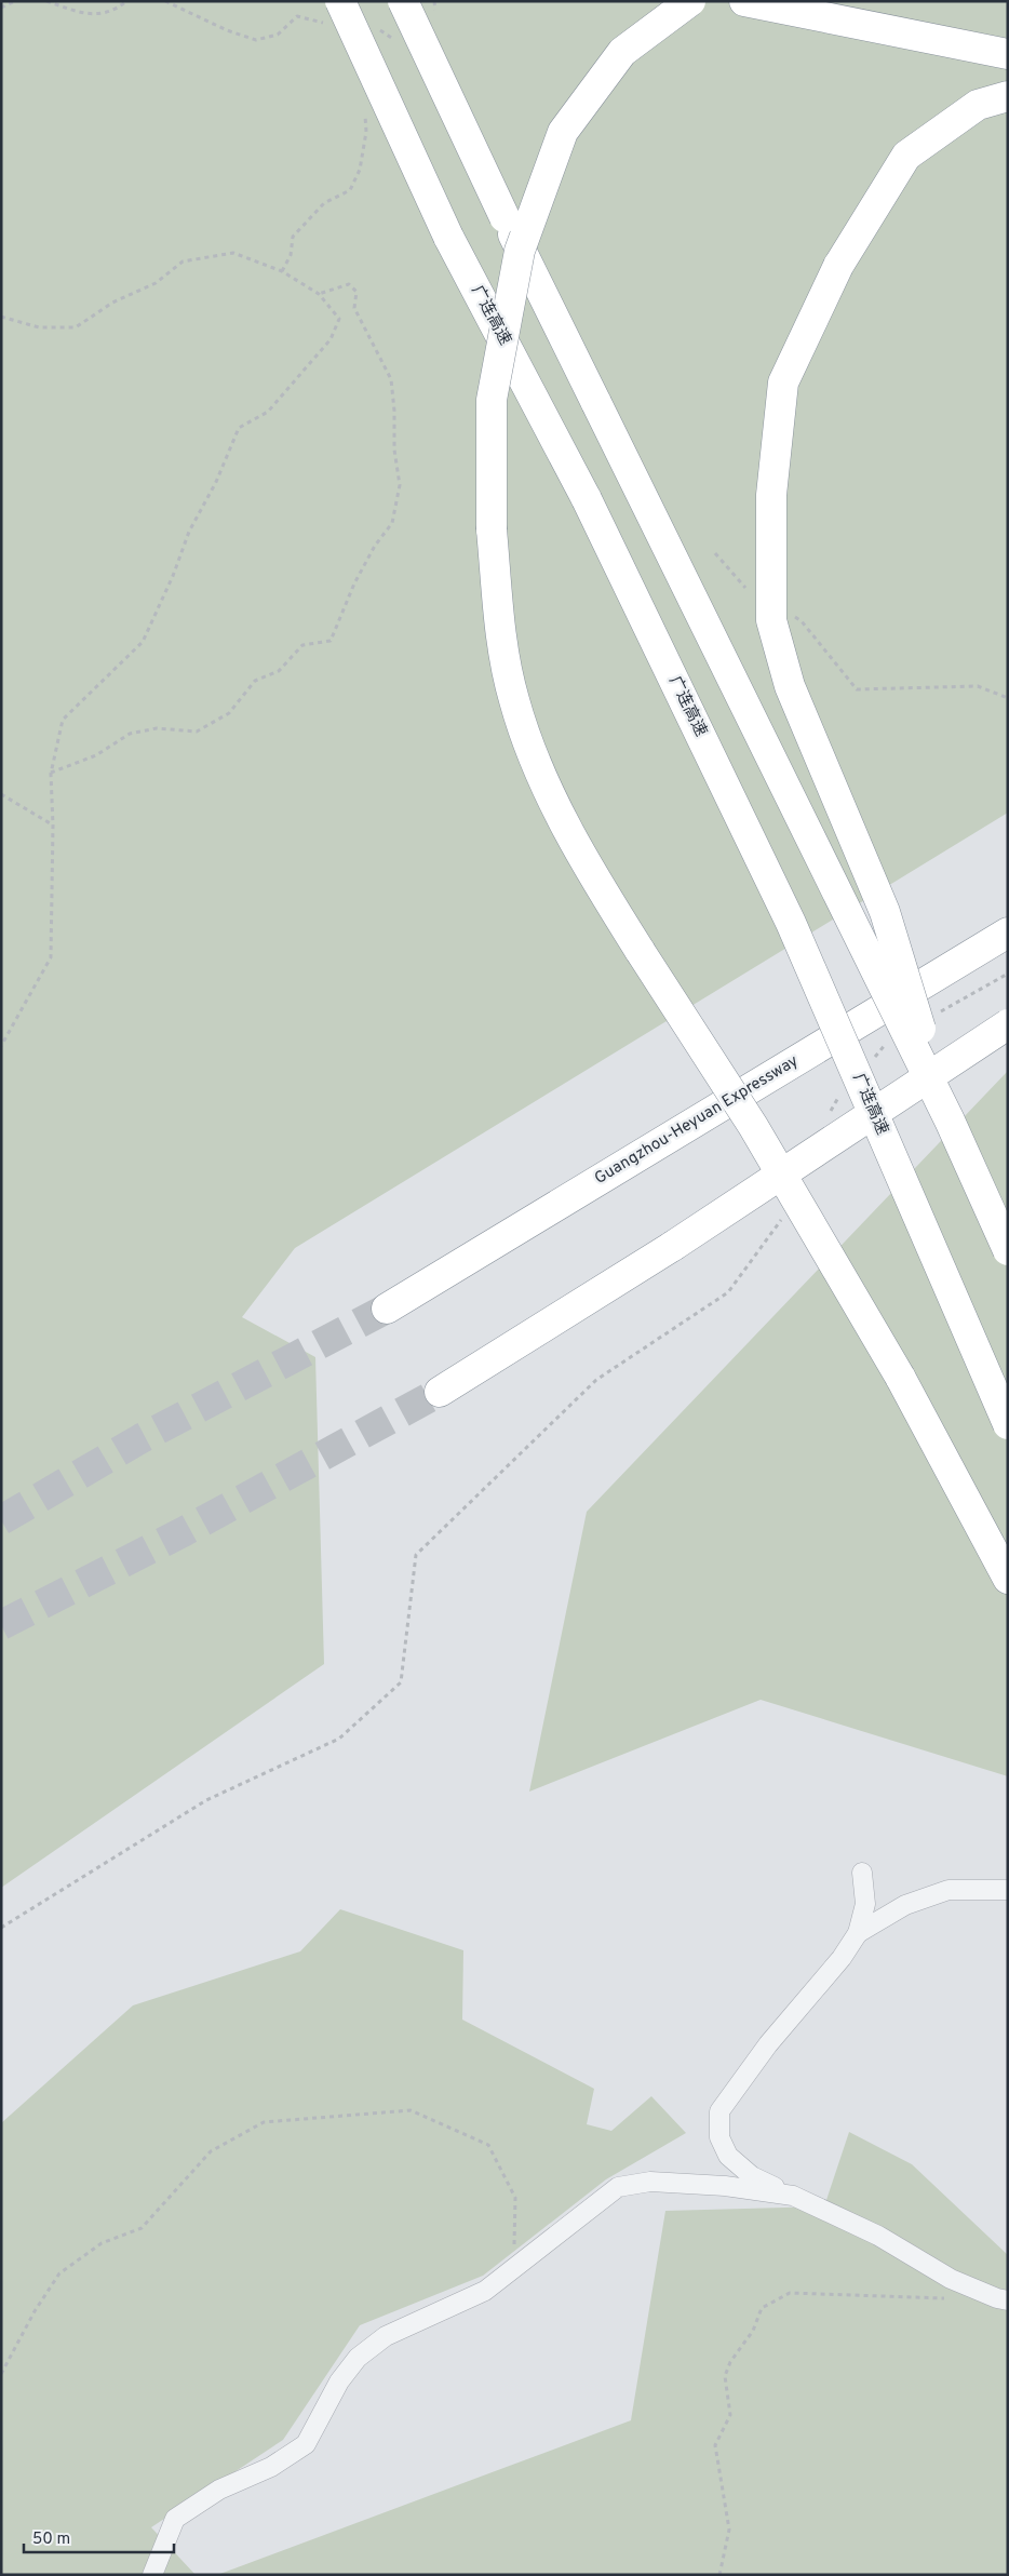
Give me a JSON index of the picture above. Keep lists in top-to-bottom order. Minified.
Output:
{"streets":{"highway":["广连高速","Guangzhou-Heyuan Expressway"]},"scale_bar":"50 m"}
